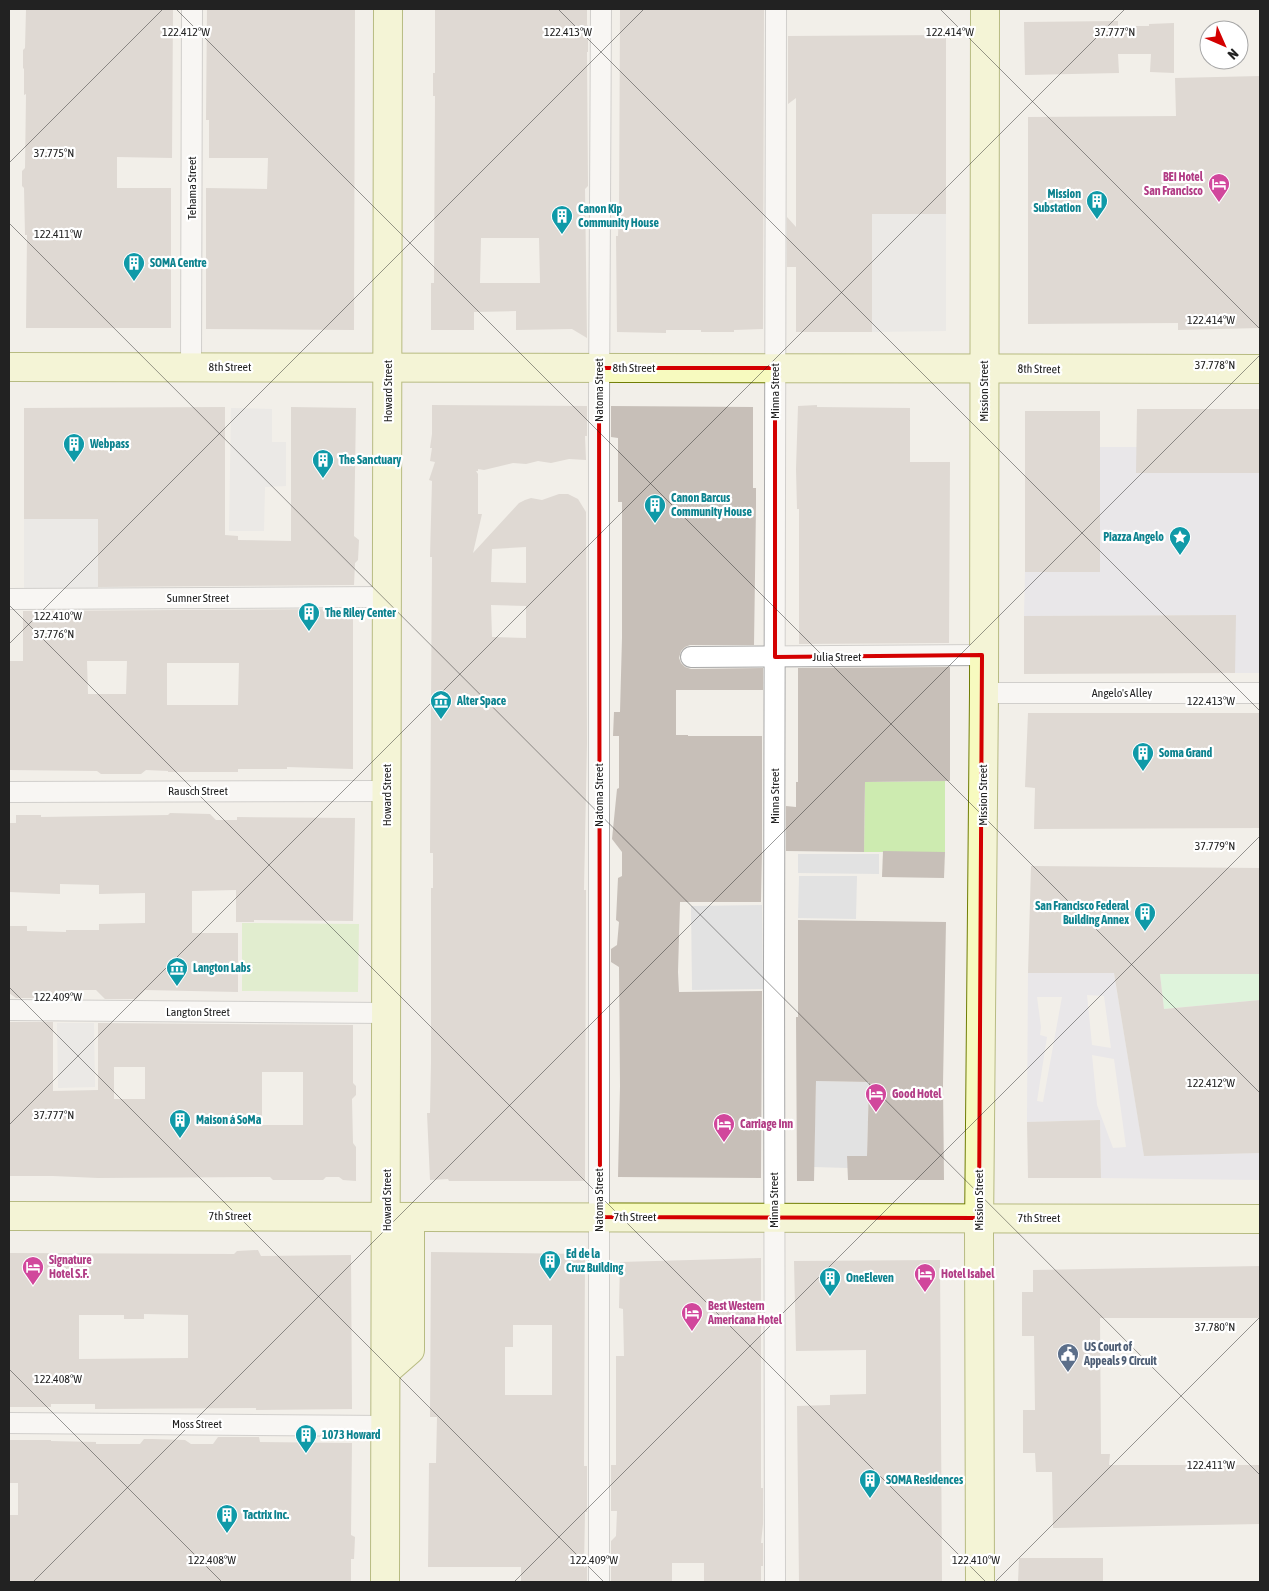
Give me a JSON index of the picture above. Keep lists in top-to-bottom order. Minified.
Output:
{"streets":{"main road":["8th Street","Howard Street","Mission Street","7th Street"],"street":["Tehama Street","Natoma Street","Minna Street","Sumner Street","Julia Street","Angelo's Alley","Rausch Street","Langton Street","Moss Street"]},"crossings":[["Tehama Street","8th Street"],["8th Street","Natoma Street"],["8th Street","Howard Street"],["8th Street","Minna Street"],["8th Street","Mission Street"],["Natoma Street","7th Street"],["Howard Street","Sumner Street"],["Howard Street","Rausch Street"],["Howard Street","Langton Street"],["Howard Street","7th Street"],["Howard Street","Moss Street"],["Minna Street","Julia Street"],["Minna Street","7th Street"],["Mission Street","Julia Street"],["Mission Street","Angelo's Alley"],["Mission Street","7th Street"]],"places":{"hotel":["BEI Hotel San Francisco","Good Hotel","Carriage Inn","Signature Hotel S.F.","Hotel Isabel","Best Western Americana Hotel"],"building":["Mission Substation","Canon Kip Community House","SOMA Centre","Webpass","The Sanctuary","Canon Barcus Community House","The Riley Center","Soma Grand","San Francisco Federal Building Annex","Maison á SoMa","Ed de la Cruz Building","OneEleven","1073 Howard","SOMA Residences","Tactrix Inc."],"place":["Piazza Angelo"],"museum":["Alter Space","Langton Labs"],"public building":["US Court of Appeals 9 Circuit"]},"north":"bottom right","coordinates":["122.412°W","122.413°W","122.414°W","37.777°N","37.775°N","122.411°W","37.778°N","122.410°W","37.776°N","37.779°N","122.409°W","37.780°N","122.408°W"]}
